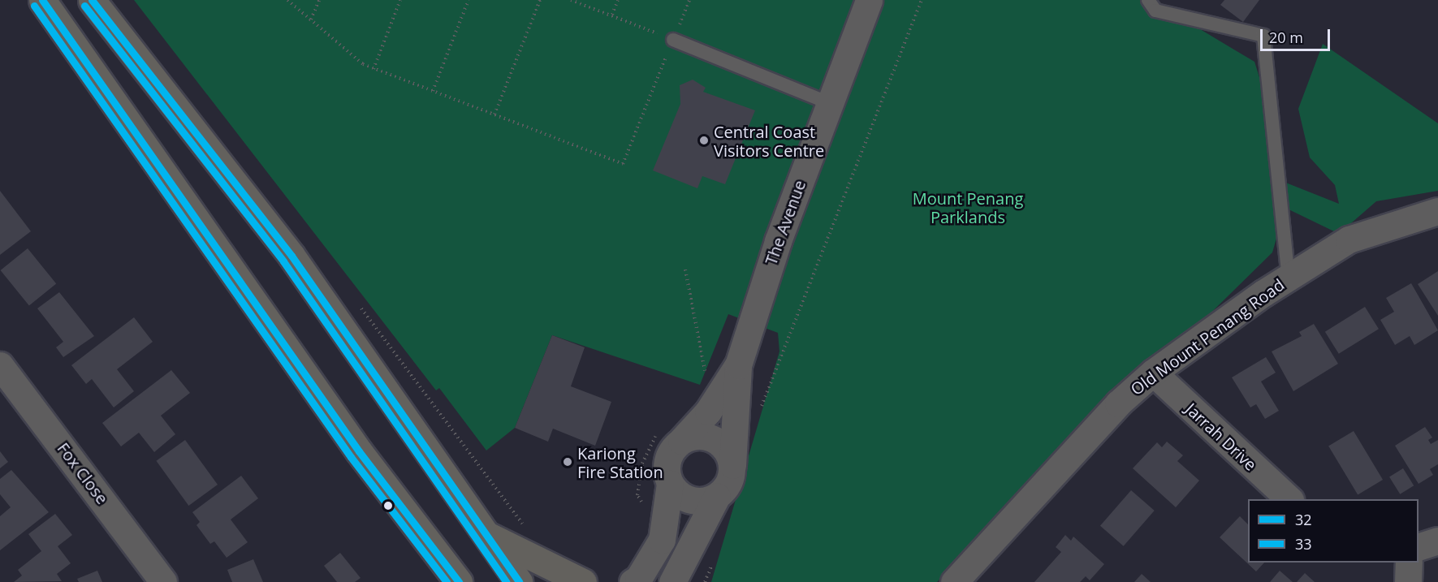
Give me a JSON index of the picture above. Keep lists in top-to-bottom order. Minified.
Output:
{"streets":{"street":["The Avenue","Old Mount Penang Road","Jarrah Drive","Fox Close"]},"crossings":[["Old Mount Penang Road","Jarrah Drive"]],"parks":["Mount Penang Parklands"],"places":["Central Coast Visitors Centre","Kariong Fire Station"],"lines":["transit line 32","transit line 33"],"legend":["32","33"],"scale_bar":"20 m"}
